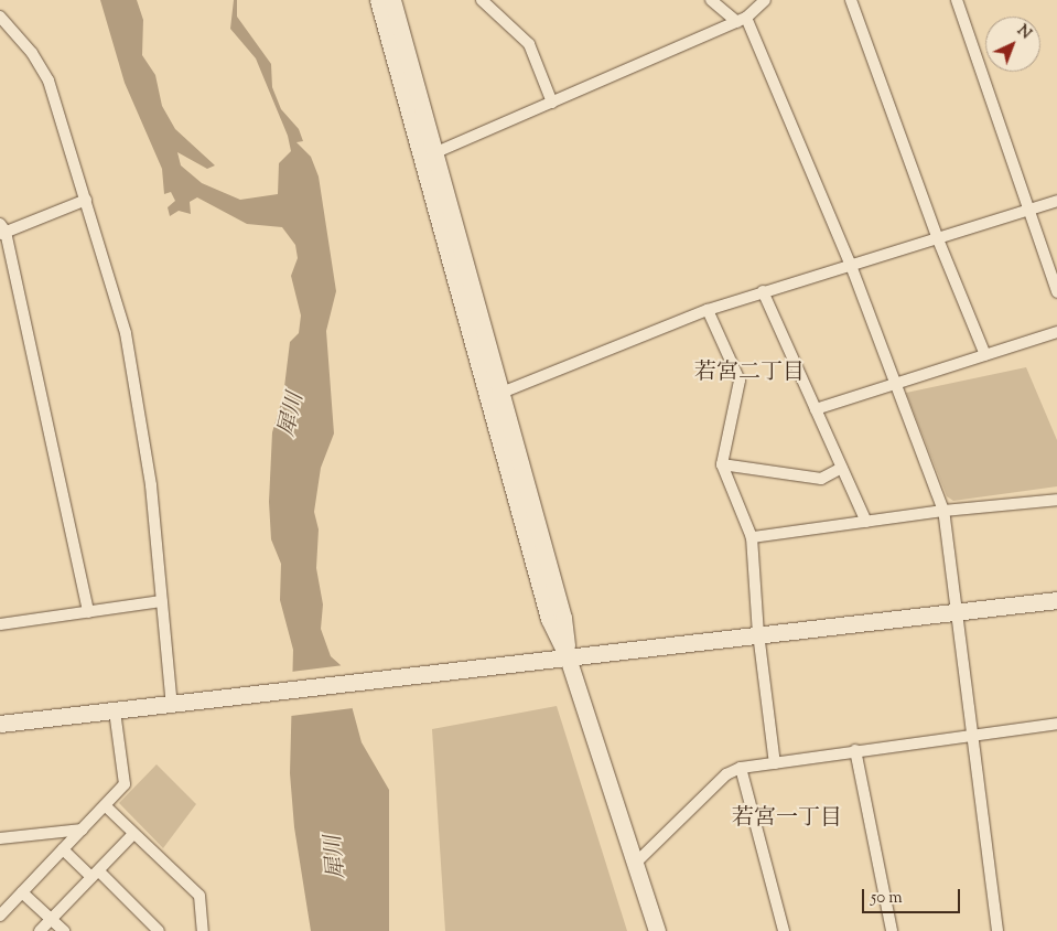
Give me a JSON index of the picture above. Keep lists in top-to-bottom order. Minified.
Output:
{"districts":["若宮二丁目","若宮一丁目"],"water":["犀川"],"scale_bar":"50 m","north":"top right"}
